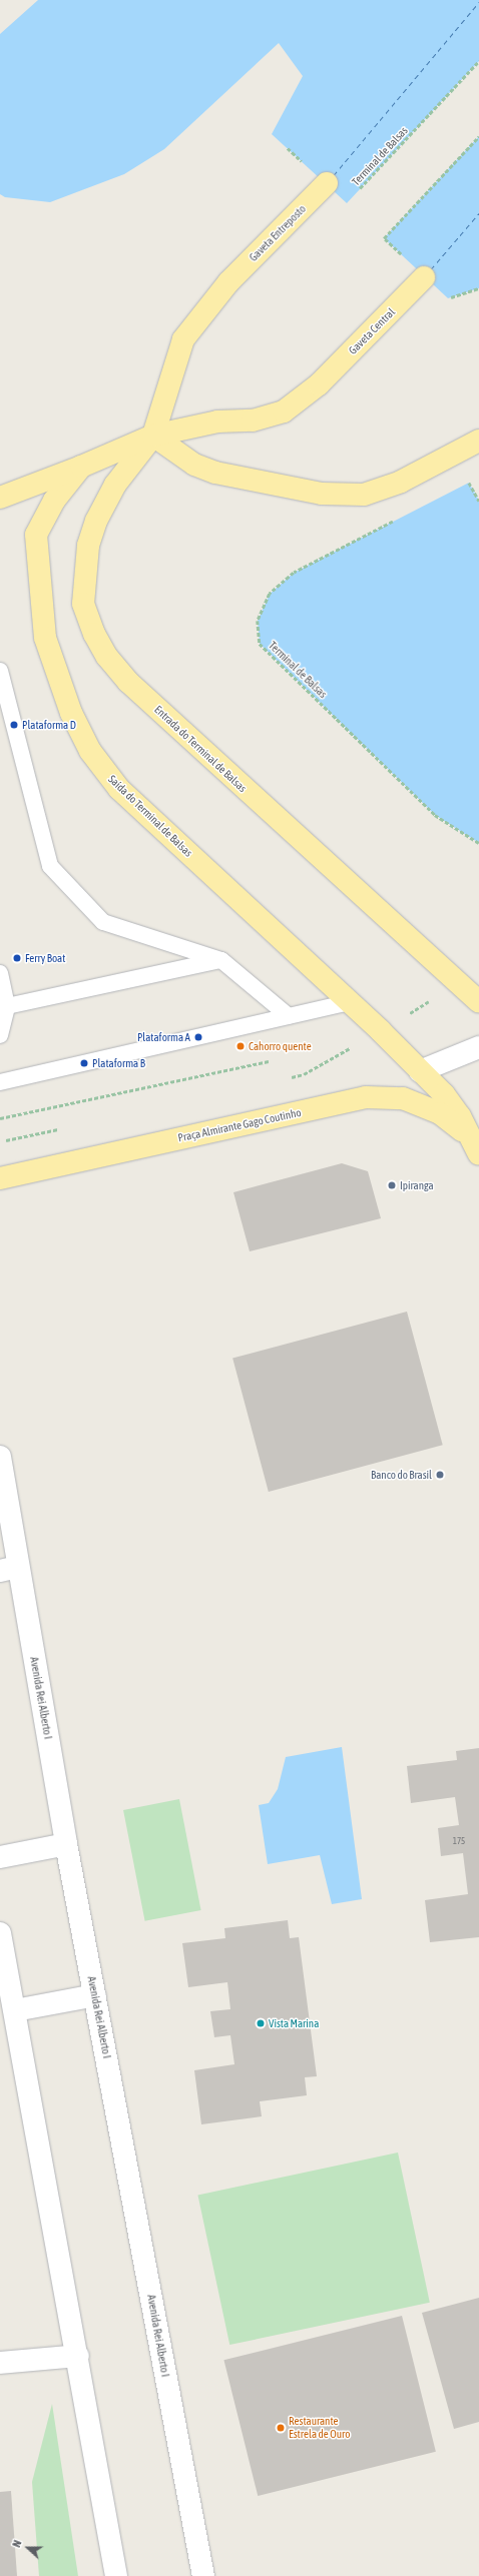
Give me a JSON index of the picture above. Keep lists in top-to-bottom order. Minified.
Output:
{"streets":{"main road":["Gaveta Entreposto","Gaveta Central","Entrada do Terminal de Balsas","Saída do Terminal de Balsas","Praça Almirante Gago Coutinho","Avenida Rei Alberto I"],"path":["Terminal de Balsas"]},"crossings":[["Terminal de Balsas","Gaveta Entreposto"],["Gaveta Entreposto","Gaveta Central"],["Gaveta Entreposto","Entrada do Terminal de Balsas"],["Gaveta Entreposto","Saída do Terminal de Balsas"],["Gaveta Central","Entrada do Terminal de Balsas"],["Gaveta Central","Saída do Terminal de Balsas"],["Entrada do Terminal de Balsas","Saída do Terminal de Balsas"],["Saída do Terminal de Balsas","Praça Almirante Gago Coutinho"]],"places":["Plataforma D","Ferry Boat","Plataforma A","Cahorro quente","Plataforma B","Ipiranga","Banco do Brasil","Vista Marina","Restaurante Estrela de Ouro"],"house_numbers":["175"],"north":"left"}
